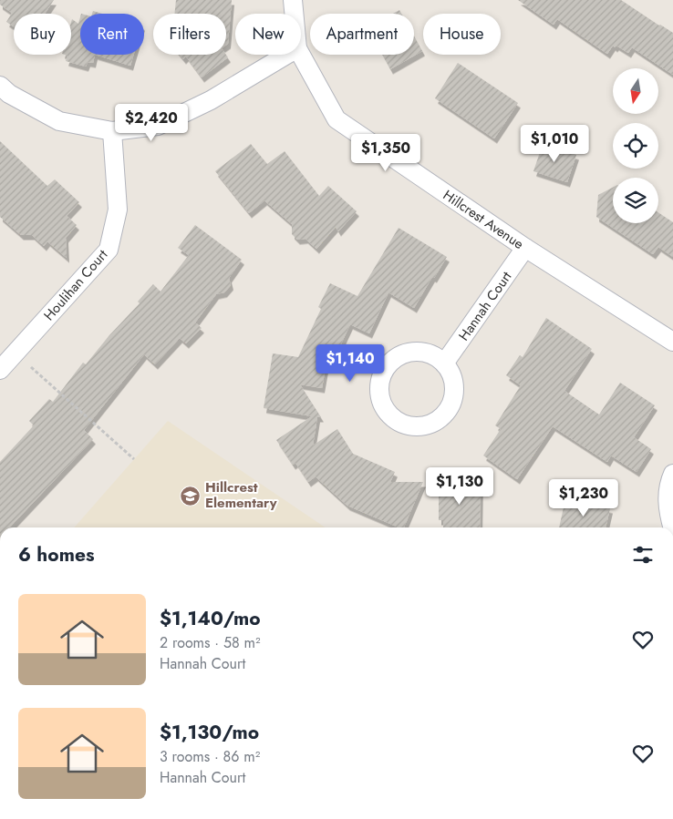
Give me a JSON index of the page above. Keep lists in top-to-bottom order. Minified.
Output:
{"streets":{"street":["Hillcrest Avenue","Houlihan Court","Hannah Court"]},"crossings":[["Hillcrest Avenue","Hannah Court"]],"places":{"school or university":["Hillcrest Elementary"]},"north":"bottom","page":{"chip":["Buy","Rent","Filters","New","Apartment","House"],"price":["$2,420","$1,010","$1,350","$1,140","$1,130","$1,230"],"heading":"6 homes","list":[{"name":"$1,140/mo","note":"2 rooms · 58 m² · Hannah Court"},{"name":"$1,130/mo","note":"3 rooms · 86 m² · Hannah Court"}]}}
